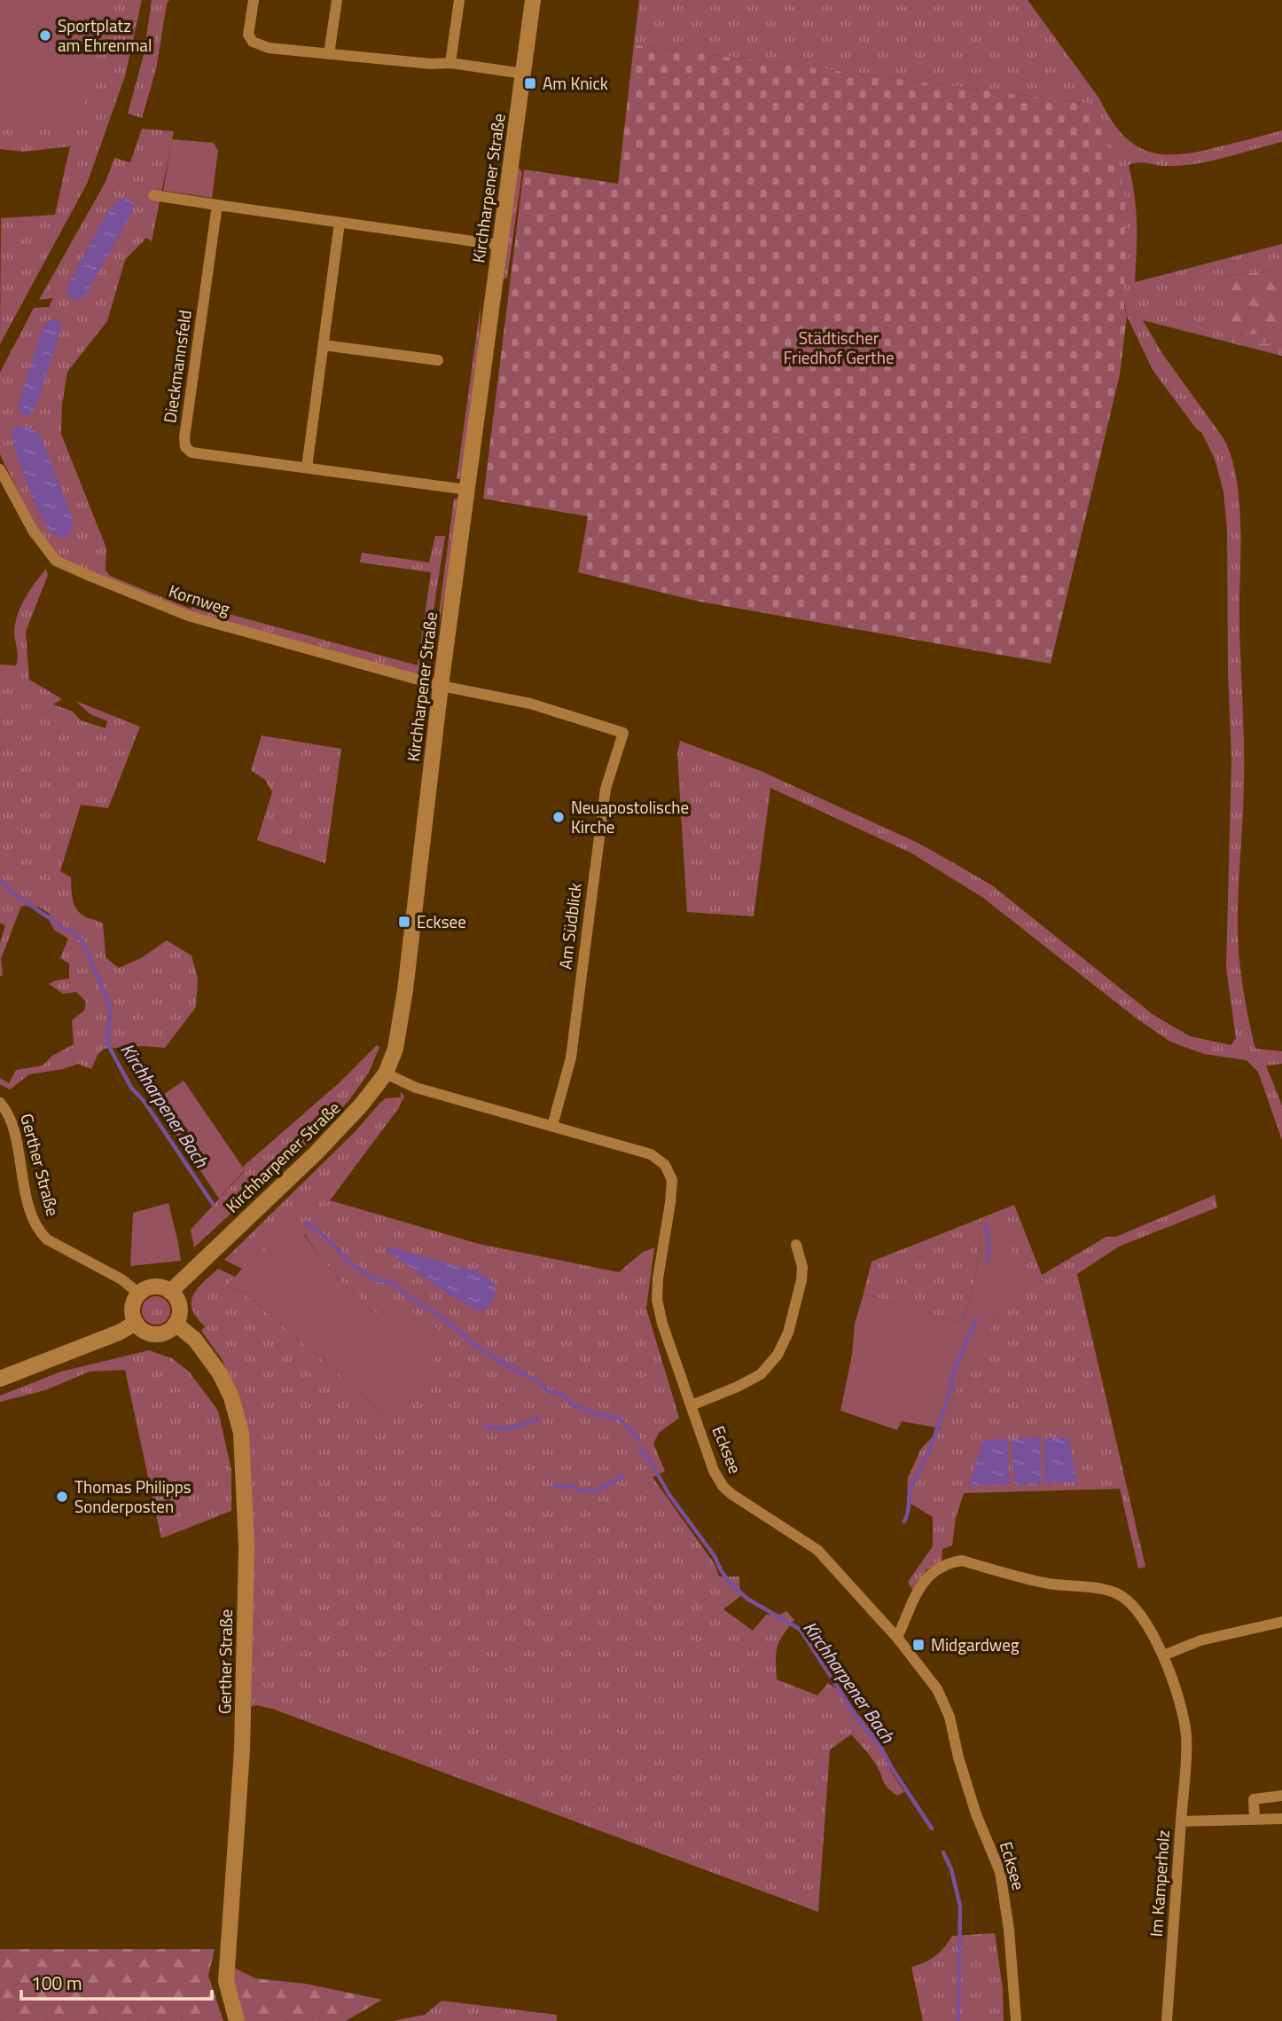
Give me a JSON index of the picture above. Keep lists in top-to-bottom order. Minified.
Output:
{"streets":{"street":["Kirchharpener Straße","Dieckmannsfeld","Kornweg","Am Südblick","Gerther Straße","Ecksee","Im Kamperholz"]},"crossings":[["Kirchharpener Straße","Dieckmannsfeld"],["Kirchharpener Straße","Kornweg"],["Kirchharpener Straße","Gerther Straße"],["Kirchharpener Straße","Ecksee"],["Kornweg","Am Südblick"],["Am Südblick","Ecksee"]],"water":["Kirchharpener Bach"],"parks":["Städtischer Friedhof Gerthe"],"places":{"other":["Sportplatz am Ehrenmal","Neuapostolische Kirche","Thomas Philipps Sonderposten"],"transit":["Am Knick","Ecksee","Midgardweg"]},"scale_bar":"100 m"}
